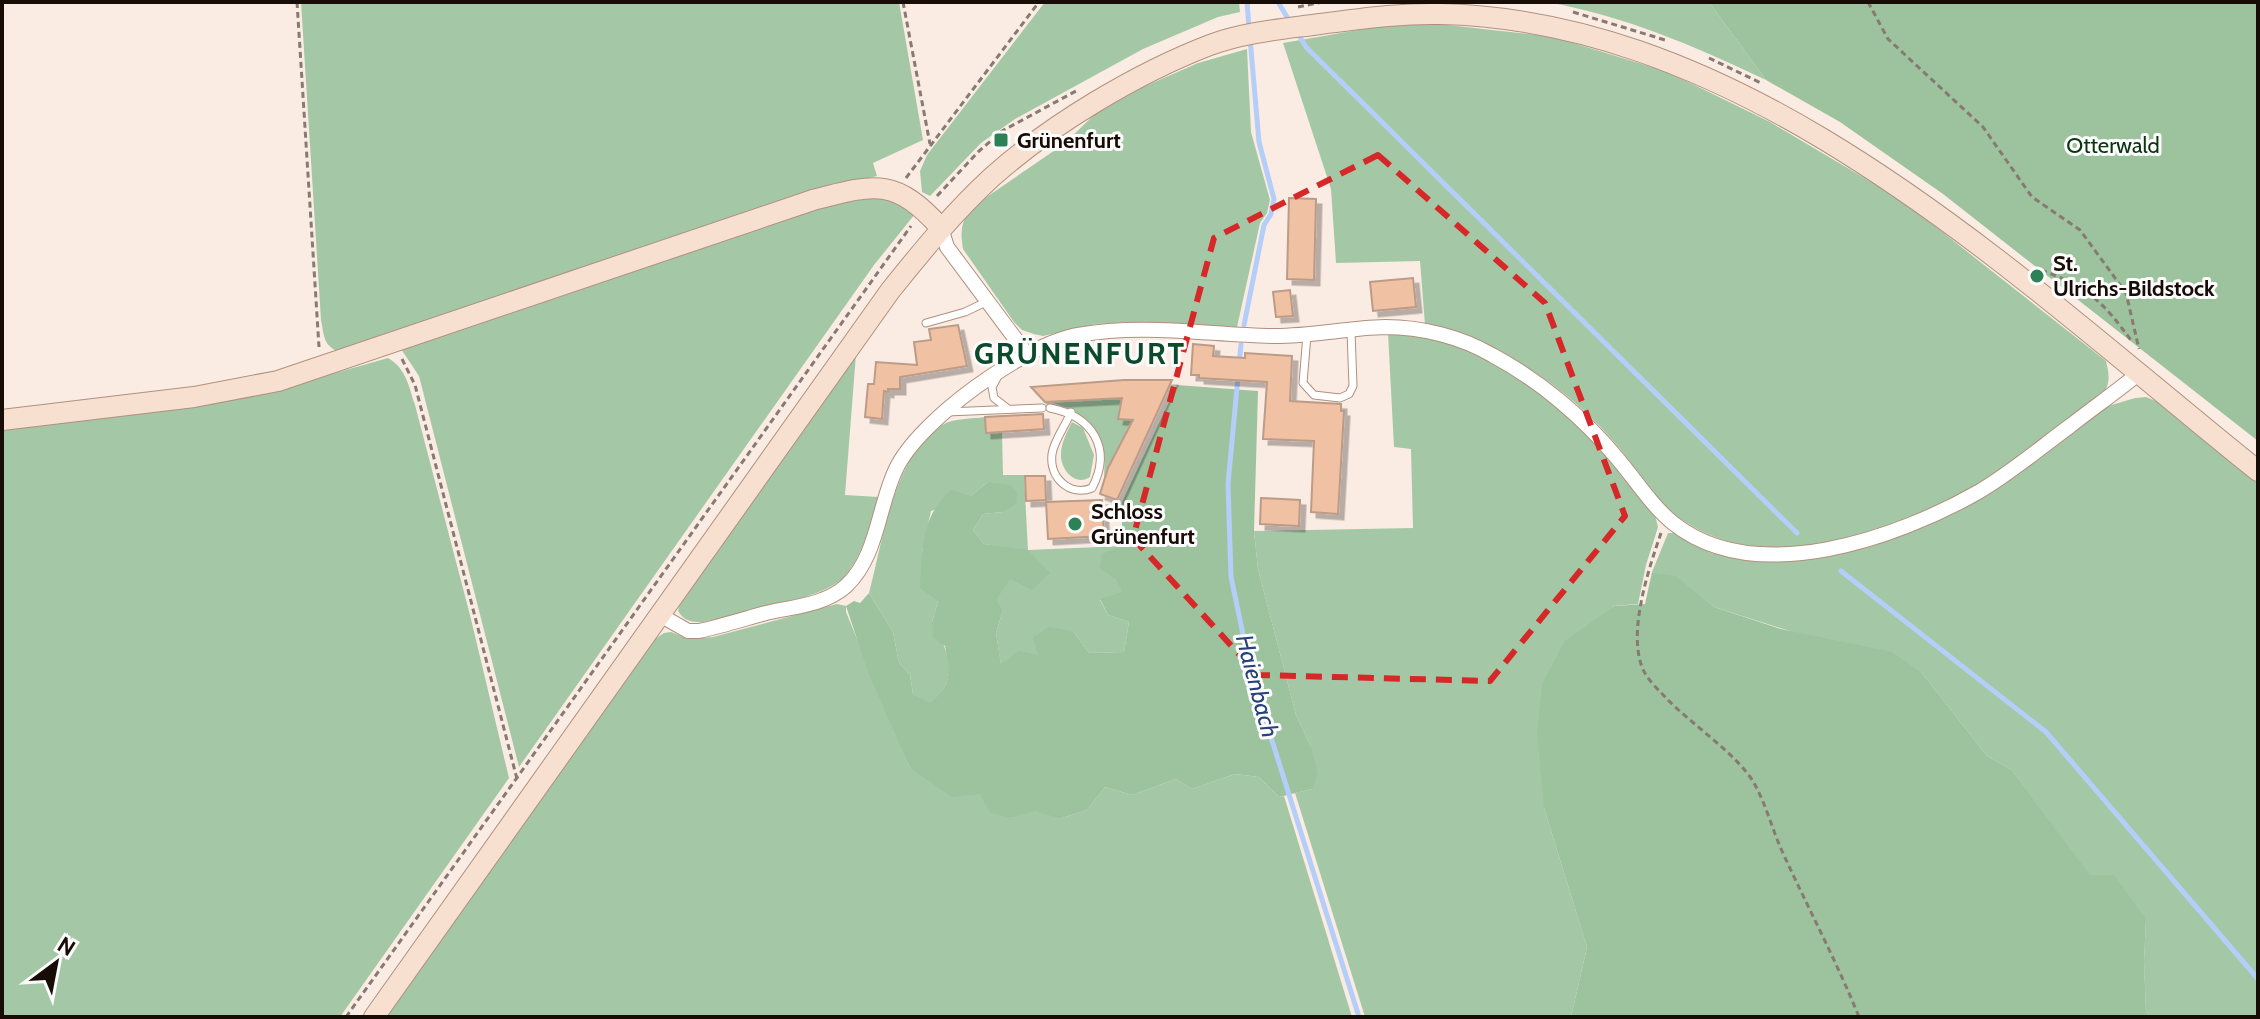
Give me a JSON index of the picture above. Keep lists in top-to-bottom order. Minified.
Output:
{"districts":["GRÜNENFURT"],"water":["Haienbach"],"parks":["Otterwald"],"places":{"transit":["Grünenfurt"],"other":["St. Ulrichs-Bildstock","Schloss Grünenfurt"]},"north":"top right"}
